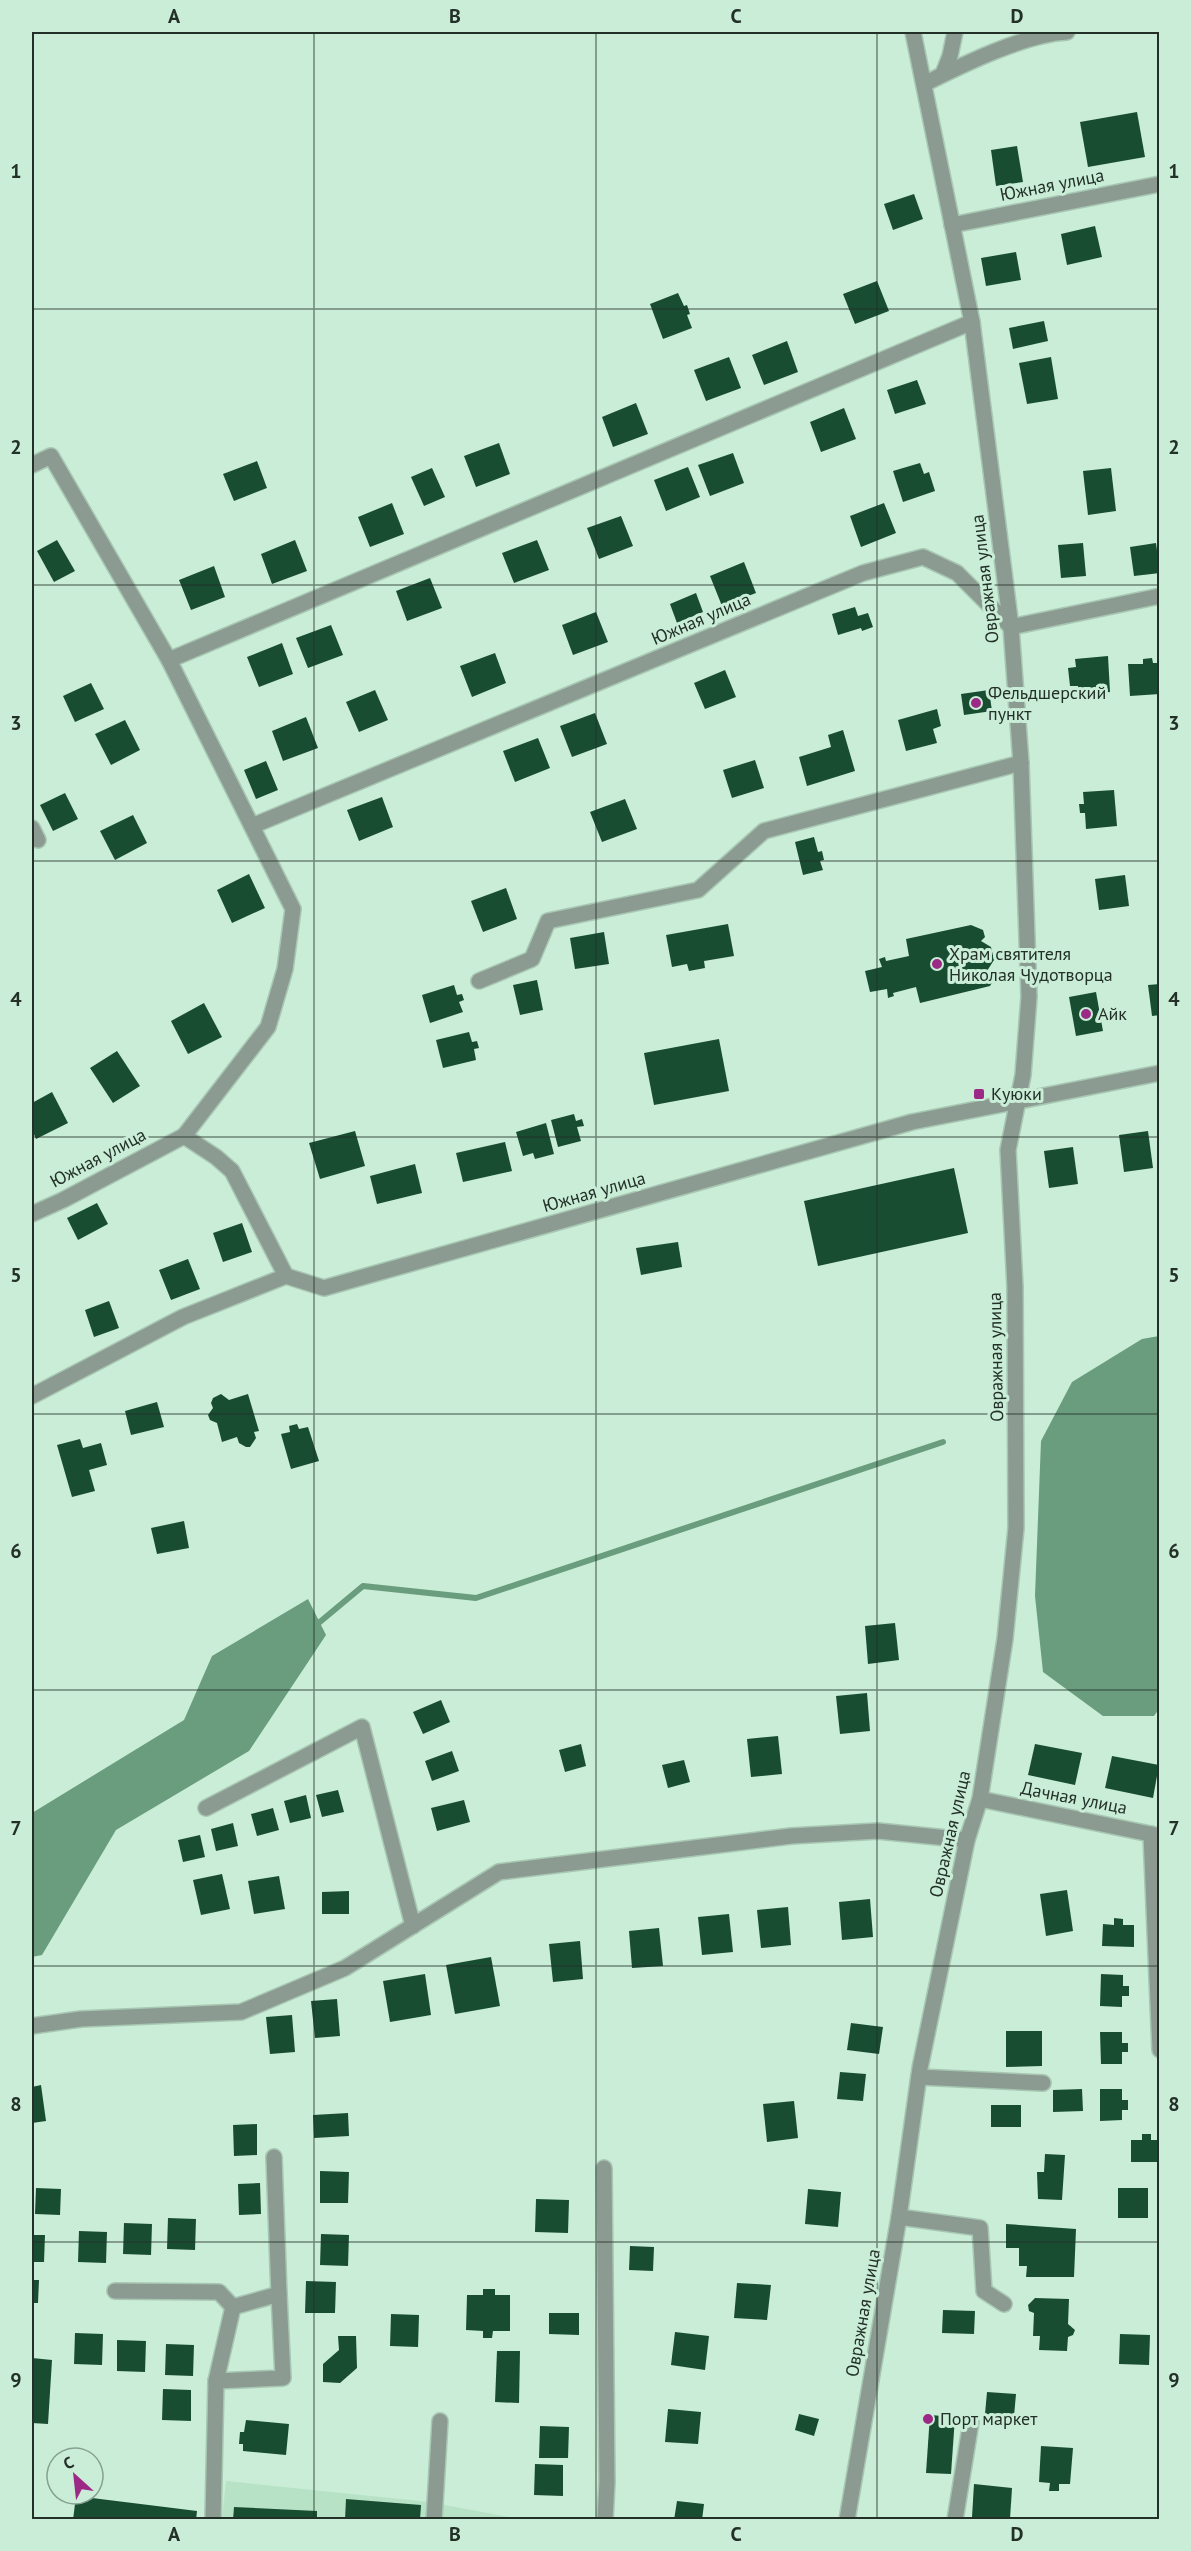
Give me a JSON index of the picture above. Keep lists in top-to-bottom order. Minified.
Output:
{"streets":{"street":["Южная улица","Овражная улица","Дачная улица"]},"crossings":[["Южная улица","Овражная улица"],["Овражная улица","Дачная улица"]],"places":{"other":["Фельдшерский пункт","Храм святителя Николая Чудотворца","Айк","Порт маркет"],"transit":["Куюки"]},"north":"top left","grid":{"columns":["A","B","C","D"],"rows":["1","2","3","4","5","6","7","8","9"]}}
